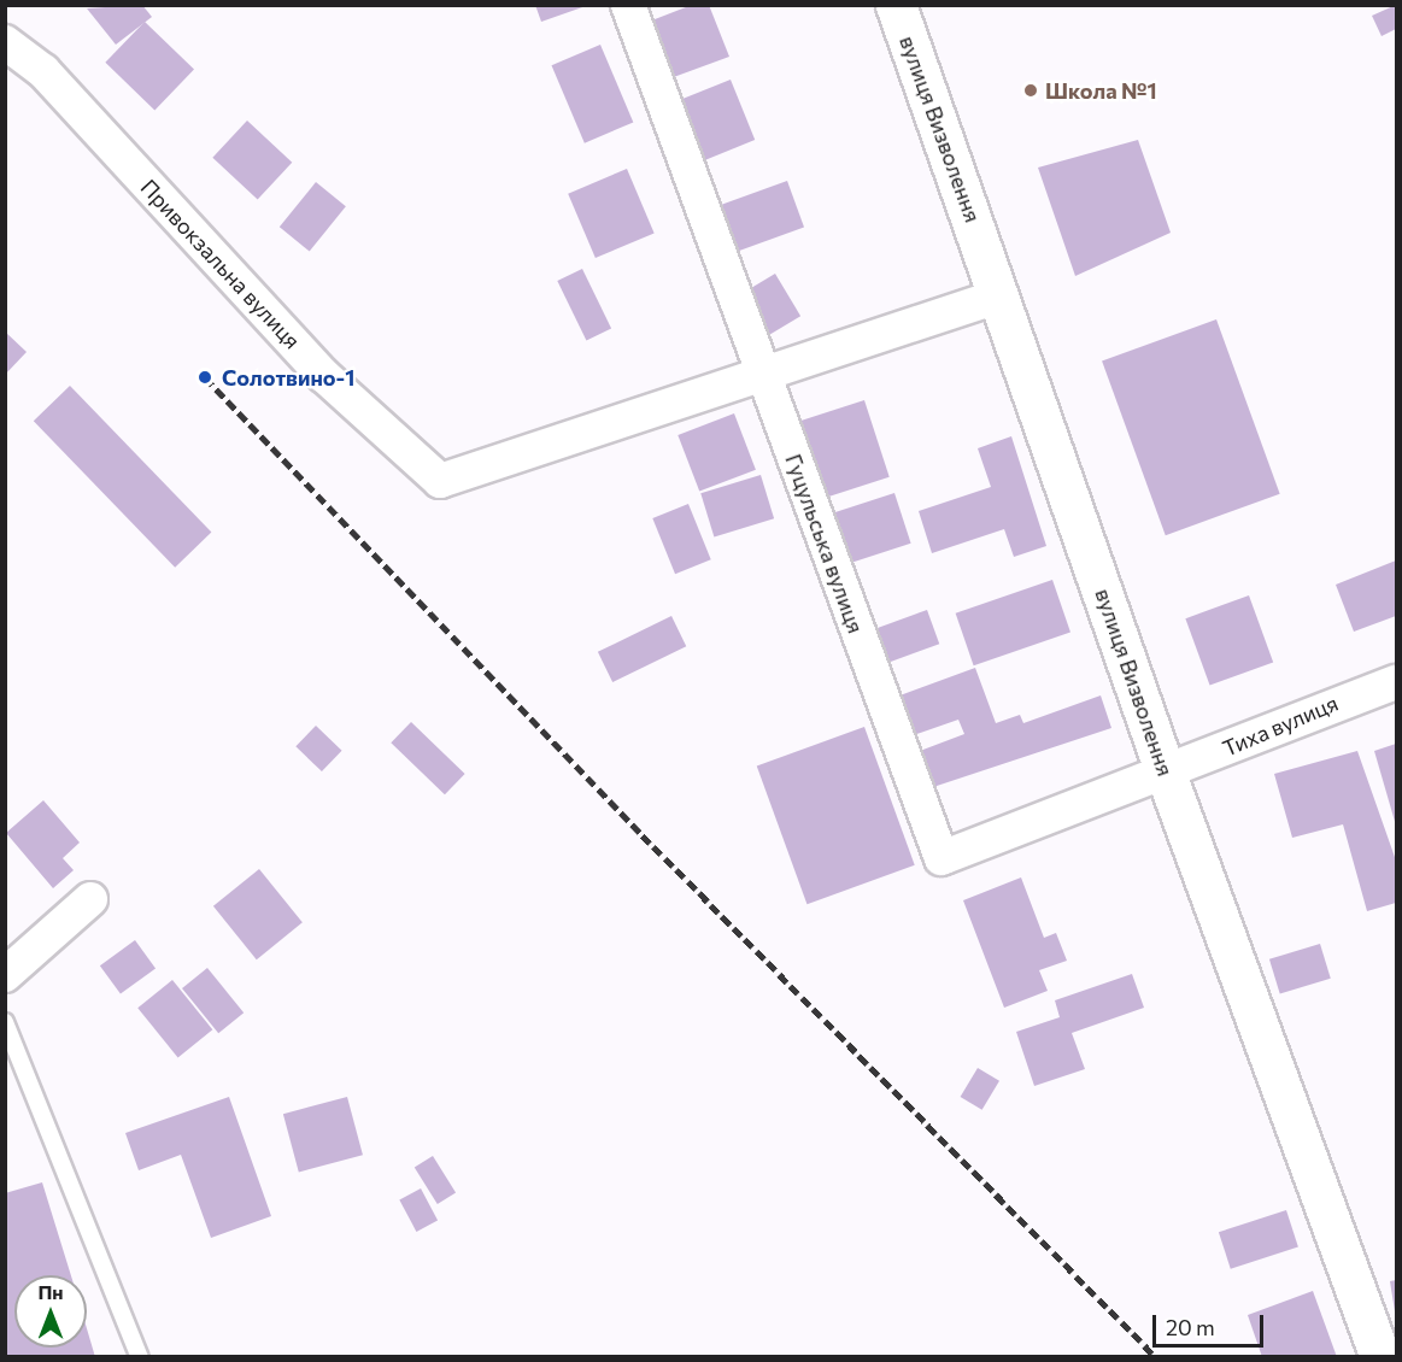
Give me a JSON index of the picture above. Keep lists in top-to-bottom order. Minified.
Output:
{"streets":{"street":["вулиця Визволення","Привокзальна вулиця","Гуцульська вулиця","Тиха вулиця"]},"crossings":[["вулиця Визволення","Гуцульська вулиця"],["вулиця Визволення","Тиха вулиця"],["Привокзальна вулиця","Гуцульська вулиця"],["Гуцульська вулиця","Тиха вулиця"]],"places":["Школа №1","Солотвино-1"],"scale_bar":"20 m","north":"top"}
